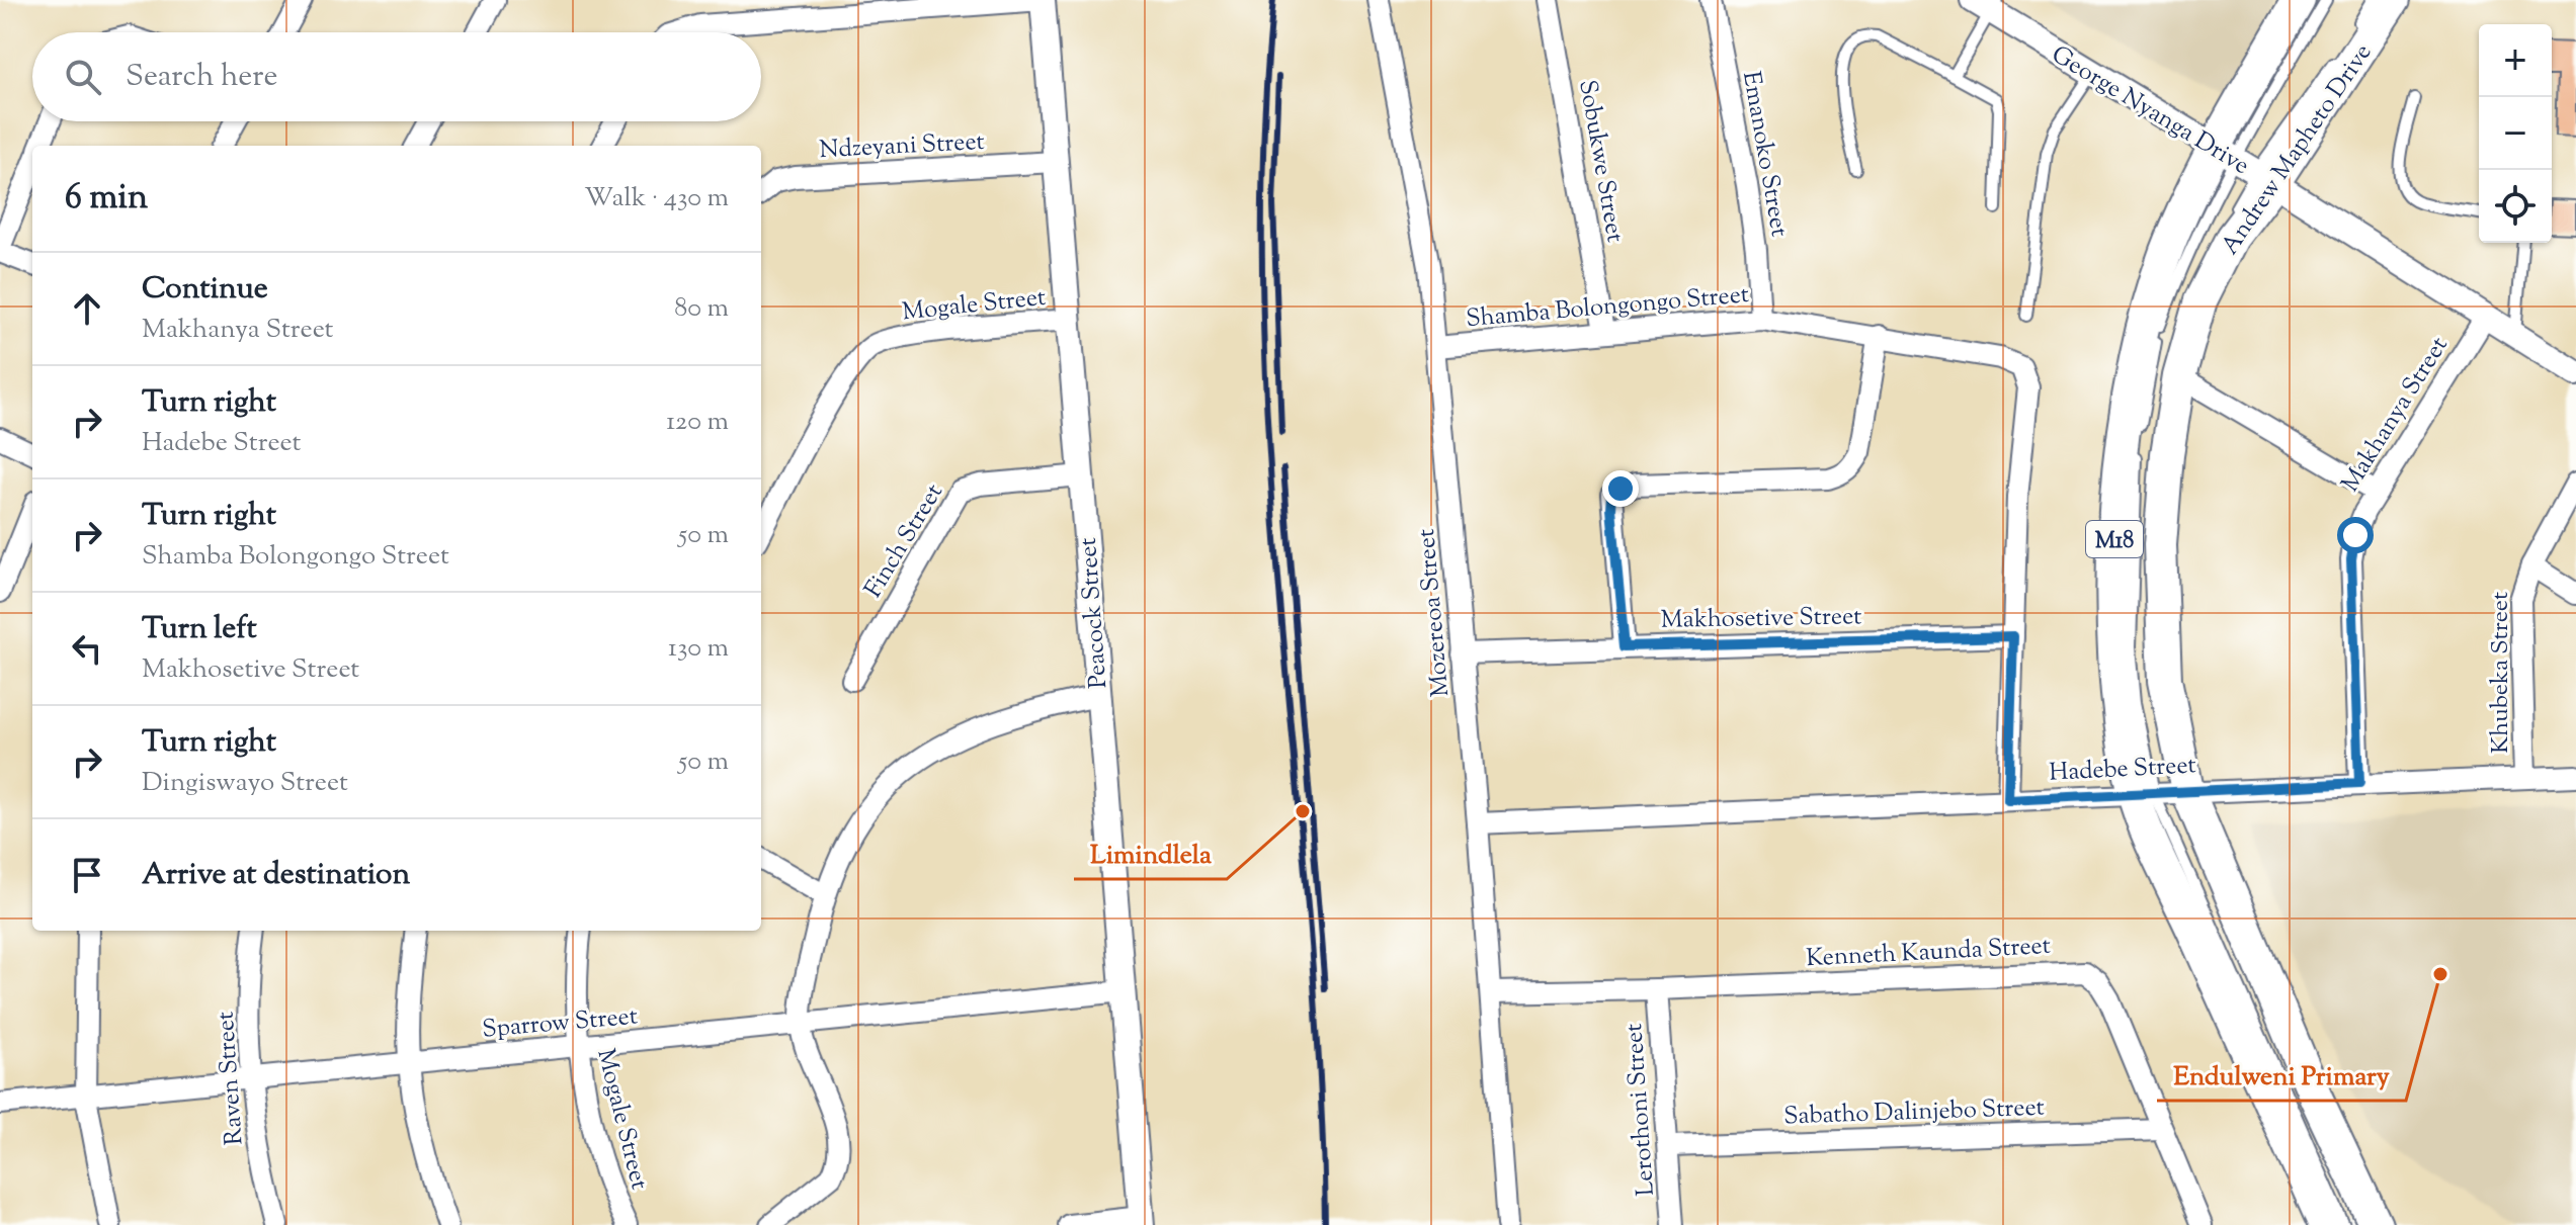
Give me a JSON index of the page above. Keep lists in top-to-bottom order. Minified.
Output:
{"streets":{"main road":["Andrew Mapheto Drive","M18"],"street":["George Nyanga Drive","Ndzeyani Street","Emanoko Street","Sobukwe Street","Mogale Street","Shamba Bolongongo Street","Makhanya Street","Finch Street","Peacock Street","Mozereoa Street","Makhosetive Street","Khubeka Street","Hadebe Street","Kenneth Kaunda Street","Sparrow Street","Raven Street","Lerothoni Street","Sabatho Dalinjebo Street"]},"crossings":[["George Nyanga Drive","Andrew Mapheto Drive"],["George Nyanga Drive","Makhanya Street"],["Ndzeyani Street","Peacock Street"],["Andrew Mapheto Drive","Hadebe Street"],["Emanoko Street","Shamba Bolongongo Street"],["Sobukwe Street","Shamba Bolongongo Street"],["Mogale Street","Peacock Street"],["Mogale Street","Sparrow Street"],["Shamba Bolongongo Street","Mozereoa Street"],["Shamba Bolongongo Street","Makhosetive Street"],["Shamba Bolongongo Street","Hadebe Street"],["Makhanya Street","Hadebe Street"],["Finch Street","Peacock Street"],["Peacock Street","Sparrow Street"],["Mozereoa Street","Makhosetive Street"],["Mozereoa Street","Hadebe Street"],["Mozereoa Street","Kenneth Kaunda Street"],["Khubeka Street","Hadebe Street"],["Kenneth Kaunda Street","Lerothoni Street"],["Kenneth Kaunda Street","Sabatho Dalinjebo Street"],["Sparrow Street","Raven Street"],["Lerothoni Street","Sabatho Dalinjebo Street"]],"places":["Limindlela","Endulweni Primary"],"page":{"map_buttons":["+","−"],"search":"Search here","heading":["6 min","Walk · 430 m"],"list":[["Continue","Makhanya Street","80 m"],["Turn right","Hadebe Street","120 m"],["Turn right","Shamba Bolongongo Street","50 m"],["Turn left","Makhosetive Street","130 m"],["Turn right","Dingiswayo Street","50 m"],"Arrive at destination"]}}
